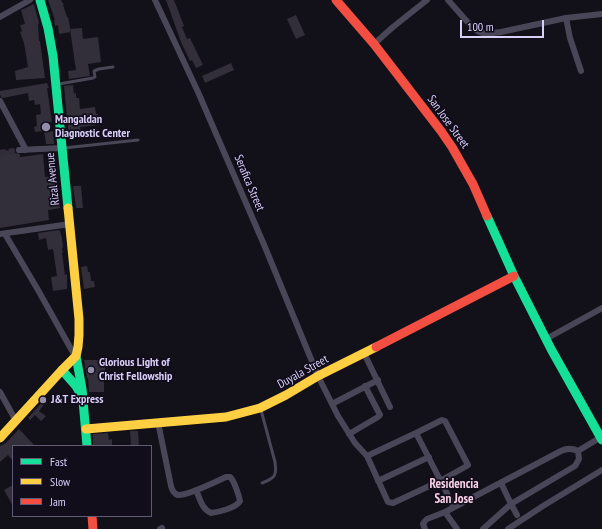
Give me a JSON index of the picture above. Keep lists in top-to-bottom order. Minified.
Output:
{"streets":{"main road":["San Jose Street","Rizal Avenue","Duyala Street"],"street":["Serafica Street"]},"crossings":[["San Jose Street","Duyala Street"],["Rizal Avenue","Duyala Street"],["Serafica Street","Duyala Street"]],"districts":["Residencia San Jose"],"places":["Mangaldan Diagnostic Center","Glorious Light of Christ Fellowship","J&T Express"],"legend":["Fast","Slow","Jam"],"scale_bar":"100 m"}
